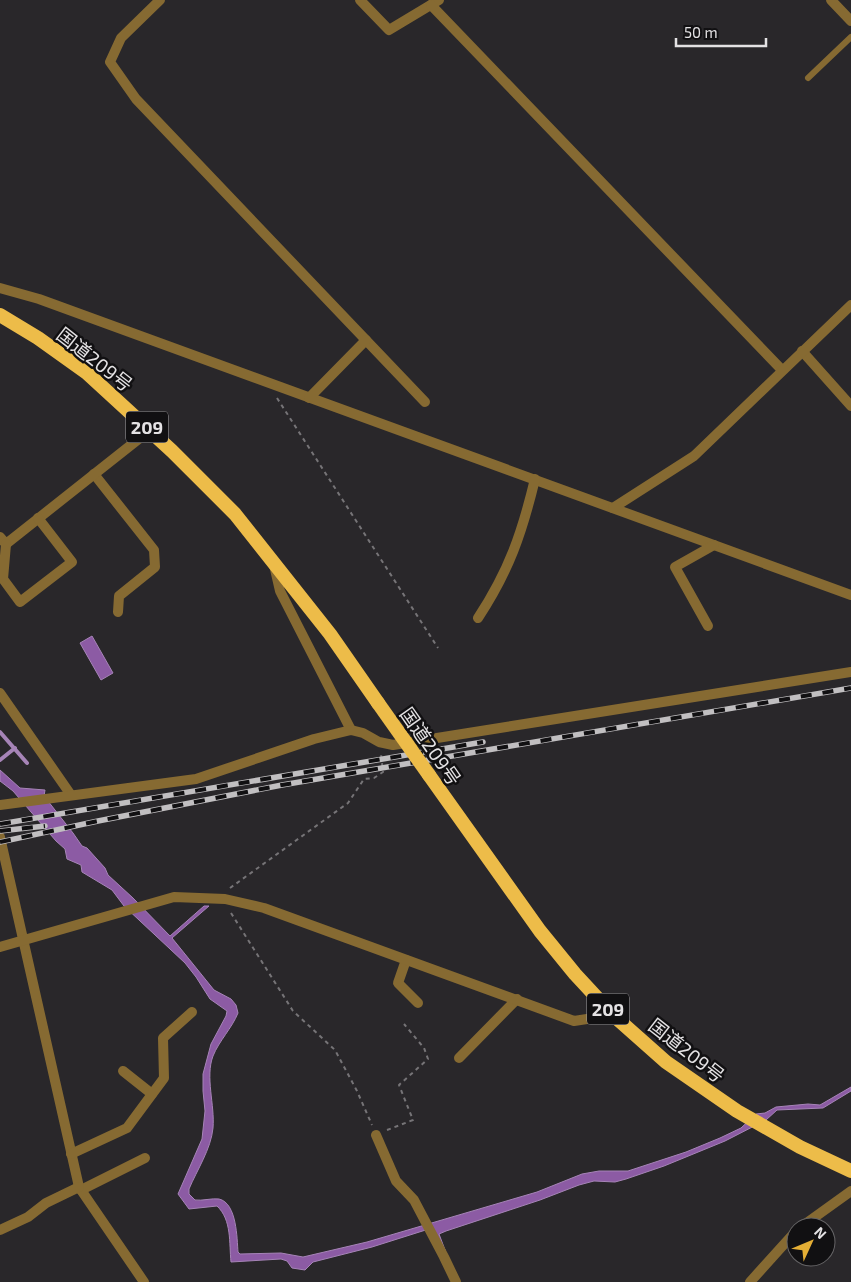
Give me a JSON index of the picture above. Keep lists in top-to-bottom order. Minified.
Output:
{"streets":{"highway":["国道209号","209"]},"scale_bar":"50 m","north":"top right"}
